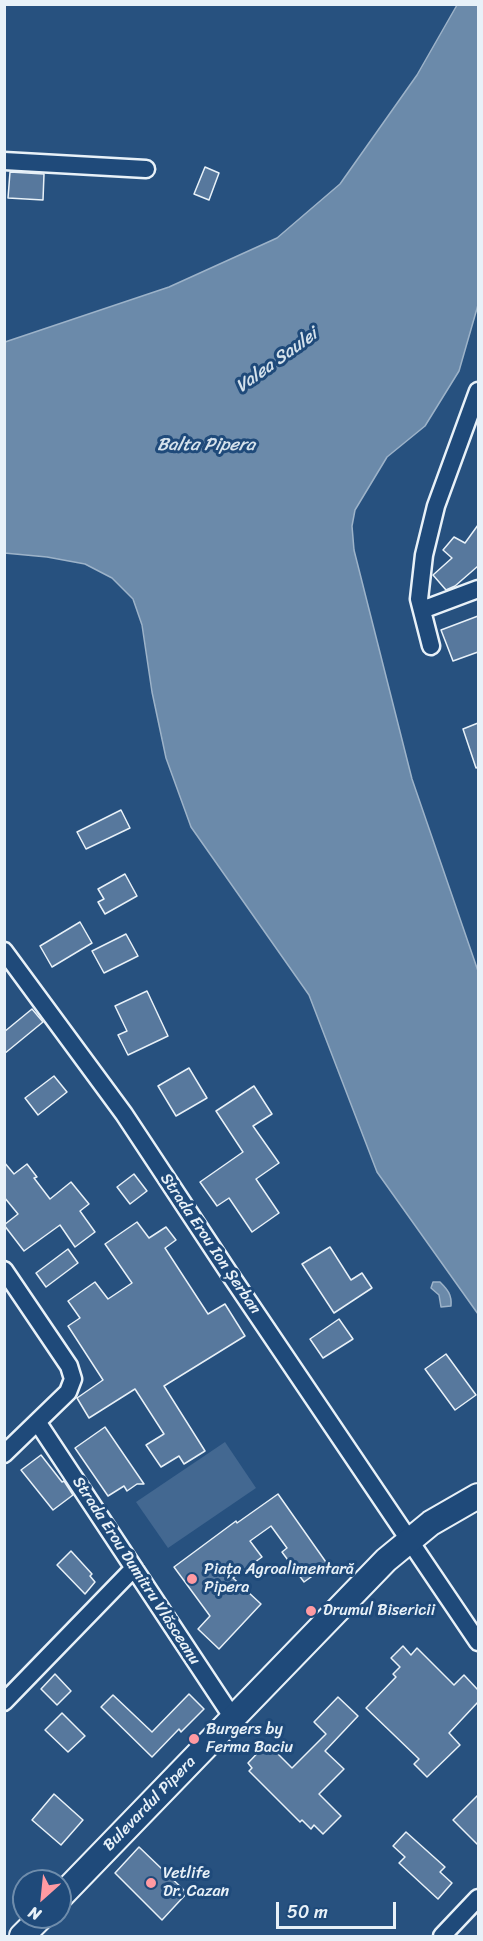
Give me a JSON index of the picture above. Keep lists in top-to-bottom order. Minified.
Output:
{"streets":{"main road":["Bulevardul Pipera"],"street":["Strada Erou Ion Șerban","Strada Erou Dumitru Vlăsceanu"]},"crossings":[["Strada Erou Ion Șerban","Bulevardul Pipera"],["Strada Erou Dumitru Vlăsceanu","Bulevardul Pipera"]],"water":["Valea Saulei","Balta Pipera"],"places":["Piața Agroalimentară Pipera","Drumul Bisericii","Burgers by Ferma Baciu","Vetlife Dr. Cazan"],"scale_bar":"50 m","north":"bottom left"}
